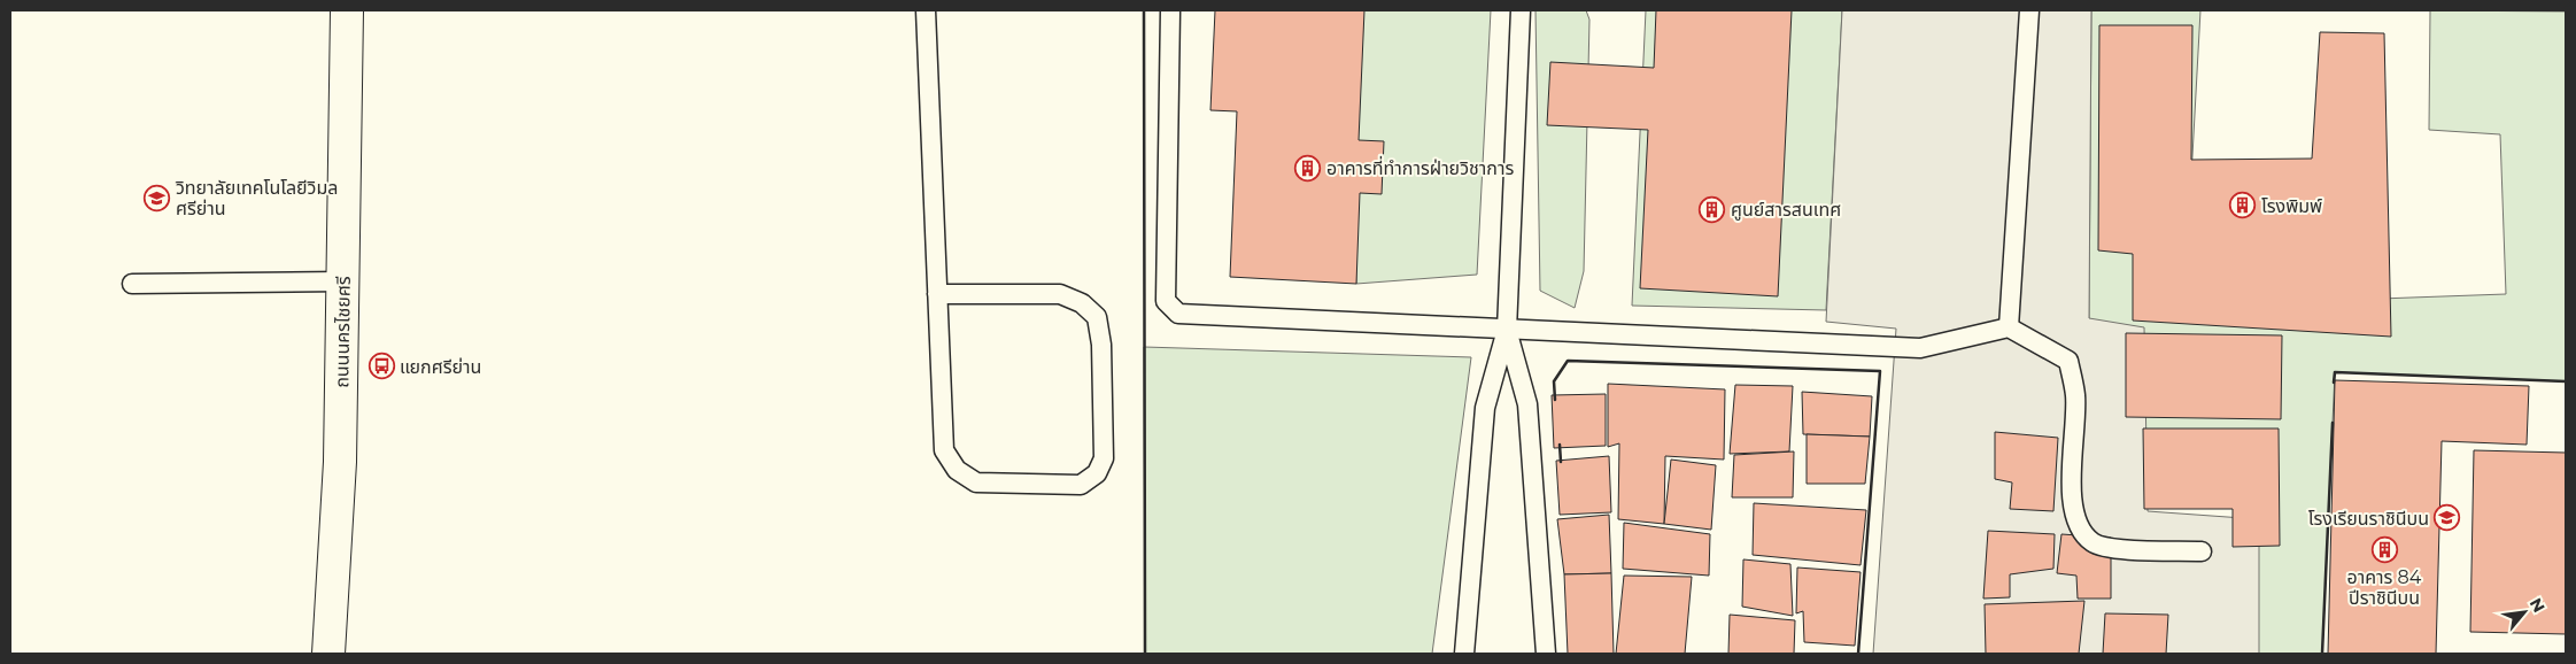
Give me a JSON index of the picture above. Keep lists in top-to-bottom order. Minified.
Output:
{"streets":{"street":["ถนนนครไชยศรี"]},"places":{"building":["อาคารที่ทำการฝ่ายวิชาการ","โรงพิมพ์","ศูนย์สารสนเทศ","อาคาร 84 ปีราชินีบน"],"school or university":["วิทยาลัยเทคโนโลยีวิมล ศรีย่าน","โรงเรียนราชินีบน"],"bus stop":["แยกศรีย่าน"]},"north":"top right"}
